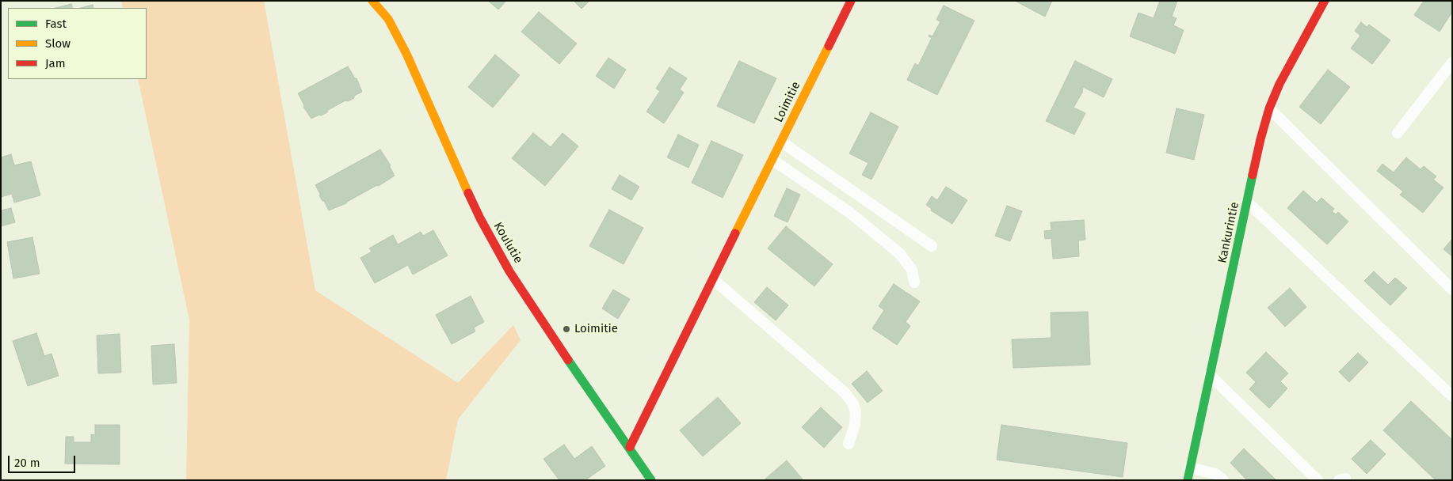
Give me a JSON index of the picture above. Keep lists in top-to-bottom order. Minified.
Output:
{"streets":{"street":["Loimitie","Kankurintie","Koulutie"]},"crossings":[["Loimitie","Koulutie"]],"places":["Loimitie"],"legend":["Fast","Slow","Jam"],"scale_bar":"20 m"}
